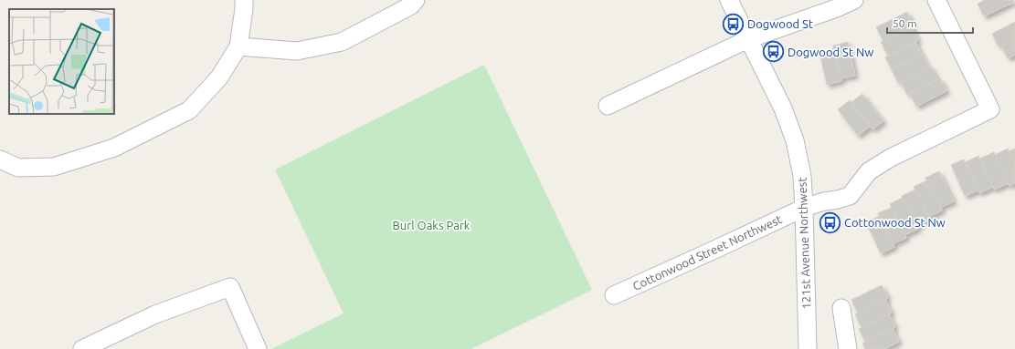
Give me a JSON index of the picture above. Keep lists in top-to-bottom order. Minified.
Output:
{"streets":{"street":["121st Avenue Northwest","Cottonwood Street Northwest"]},"crossings":[["121st Avenue Northwest","Cottonwood Street Northwest"]],"parks":["Burl Oaks Park"],"places":{"bus stop":["Dogwood St","Dogwood St Nw","Cottonwood St Nw"]},"scale_bar":"50 m"}
